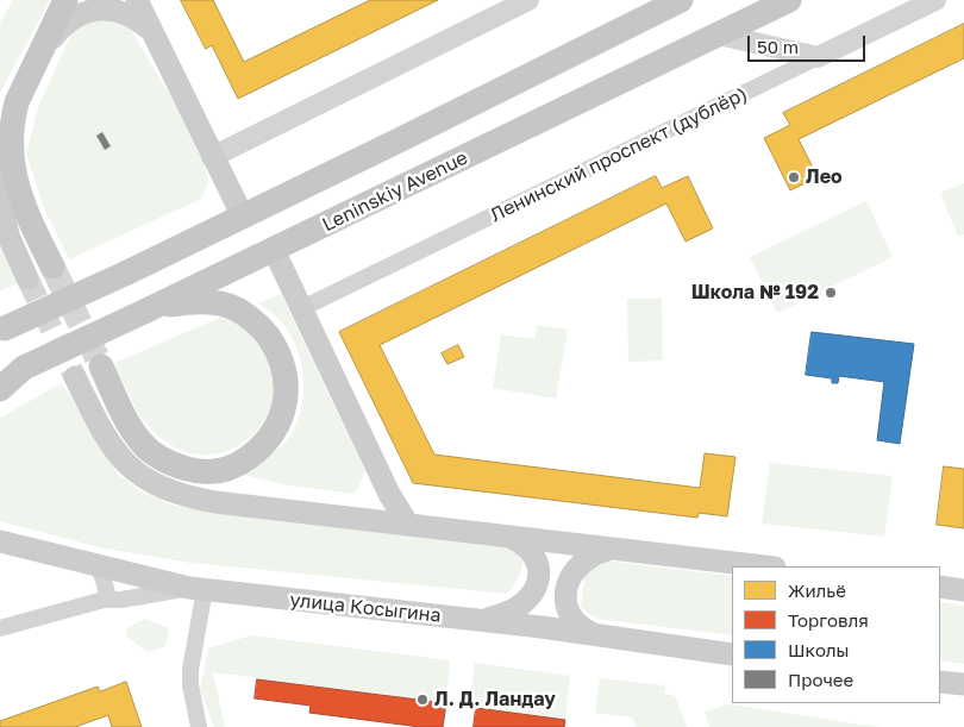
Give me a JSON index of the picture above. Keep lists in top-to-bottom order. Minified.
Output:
{"streets":{"main road":["Leninskiy Avenue","улица Косыгина"],"street":["Ленинский проспект (дублёр)"]},"places":["Лео","Школа № 192","Л. Д. Ландау"],"legend":["Жильё","Торговля","Школы","Прочее"],"scale_bar":"50 m"}
